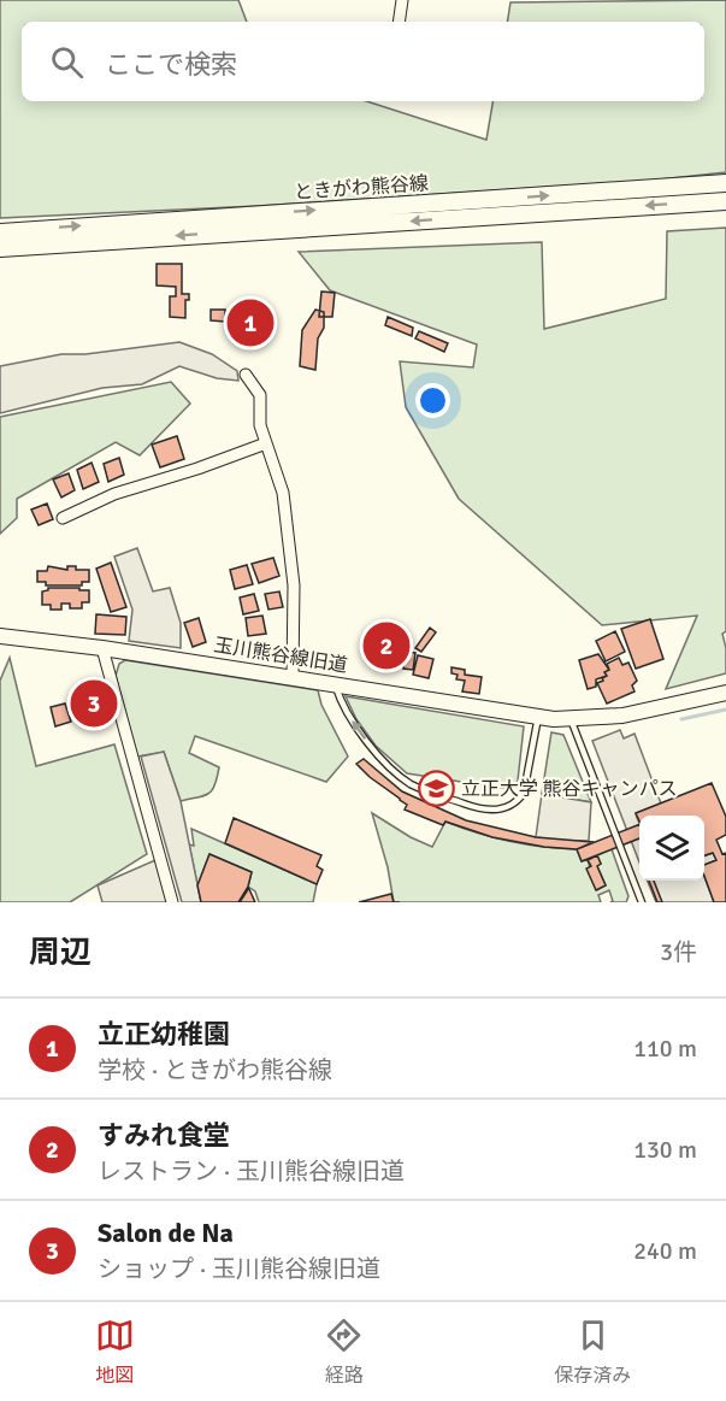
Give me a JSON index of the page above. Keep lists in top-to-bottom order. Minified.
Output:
{"streets":{"main road":["ときがわ熊谷線"],"street":["玉川熊谷線旧道"]},"places":{"school or university":["立正大学 熊谷キャンパス"]},"page":{"search":"ここで検索","pins":["1","2","3"],"heading":["周辺","3件"],"list":[{"mark":"1","name":"立正幼稚園","note":"学校 · ときがわ熊谷線","value":"110 m"},{"mark":"2","name":"すみれ食堂","note":"レストラン · 玉川熊谷線旧道","value":"130 m"},{"mark":"3","name":"Salon de Na","note":"ショップ · 玉川熊谷線旧道","value":"240 m"}],"nav":["地図","経路","保存済み"]}}
